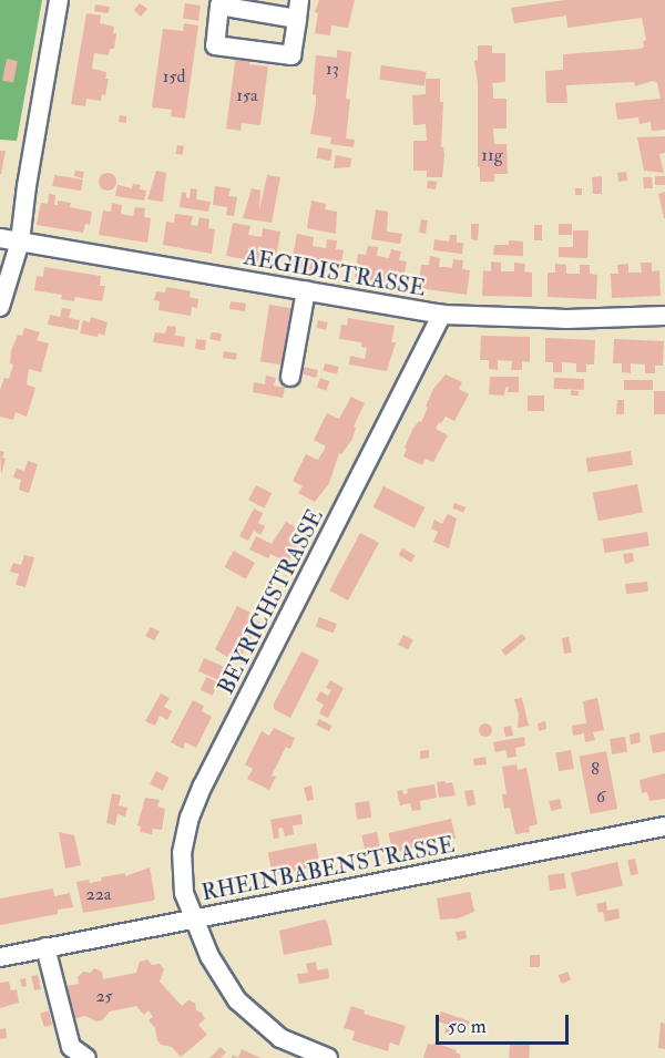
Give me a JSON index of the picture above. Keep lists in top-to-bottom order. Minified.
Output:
{"streets":{"street":["AEGIDISTRASSE","BEYRICHSTRASSE","RHEINBABENSTRASSE"]},"crossings":[["AEGIDISTRASSE","BEYRICHSTRASSE"],["BEYRICHSTRASSE","RHEINBABENSTRASSE"]],"house_numbers":["13","15d","15a","11g","8","6","22a","25"],"scale_bar":"50 m"}
